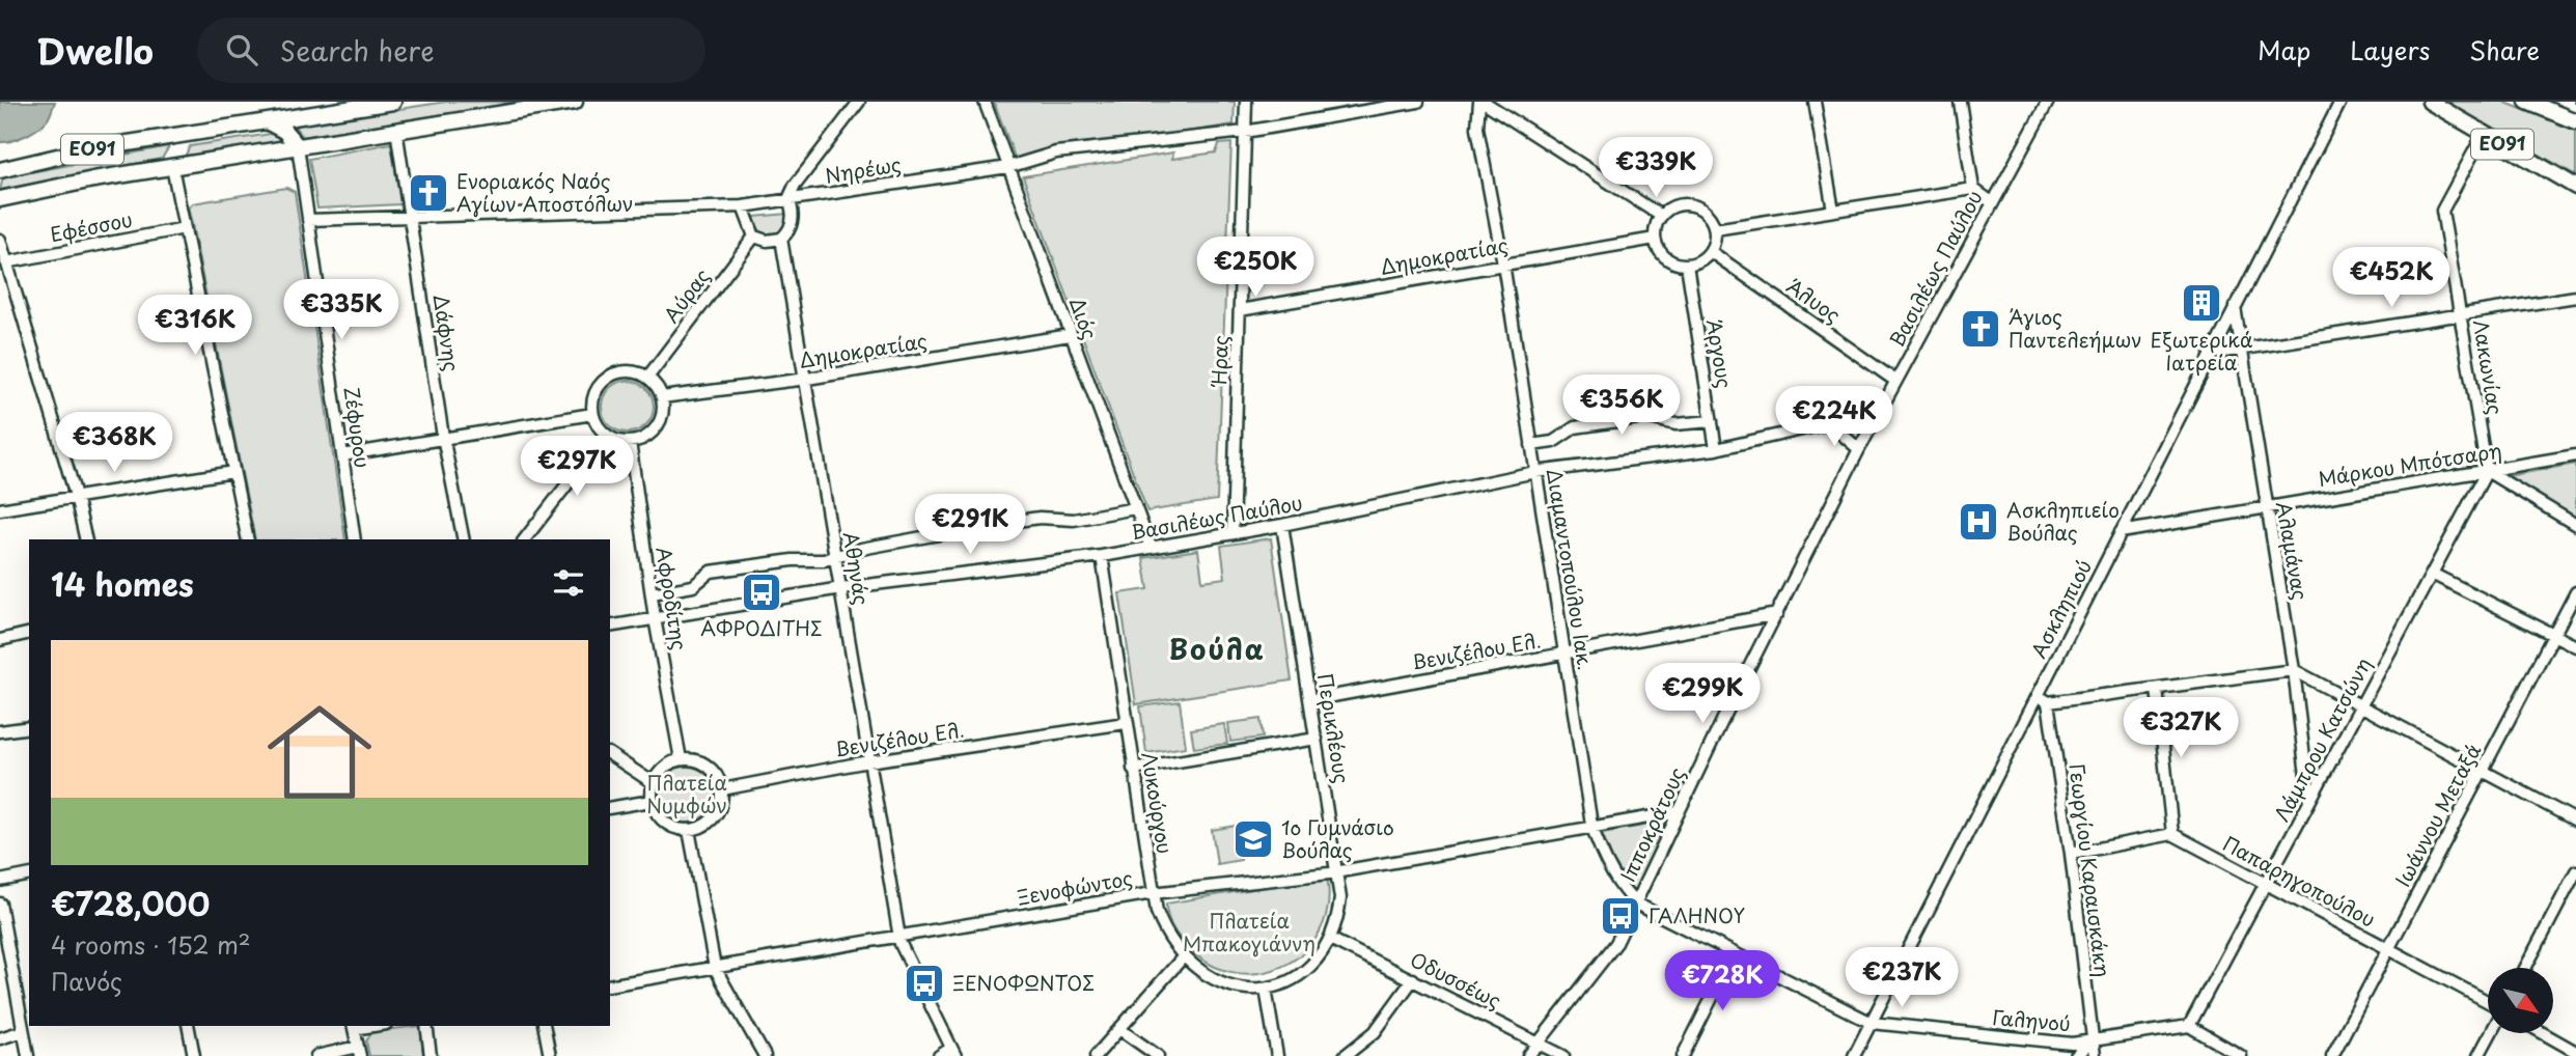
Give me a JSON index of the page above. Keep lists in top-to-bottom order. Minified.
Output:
{"streets":{"highway":["ΕΟ91"],"street":["Νηρέως","Εφέσσου","Δημοκρατίας","Βασιλέως Παύλου","Αύρας","Άλυος","Διός","Δάφνης","Άργους","Ήρας","Λακωνίας","Ζέφυρου","Μάρκου Μπότσαρη","Αλαμάνας","Αθηνάς","Διαμαντοπούλου Ιακ.","Αφροδίτης","Ασκληπιού","Βενιζέλου Ελ.","Περικλέους","Λάμπρου Κατσώνη","Λυκούργου","Ιωάννου Μεταξά","Ιπποκράτους","Γεωργίου Καραισκάκη","Παπαρηγοπούλου","Ξενοφώντος","Οδυσσέως","Γαληνού"]},"crossings":[["ΕΟ91","Δάφνης"],["ΕΟ91","Λακωνίας"],["ΕΟ91","Ζέφυρου"],["Νηρέως","Διός"],["Νηρέως","Δάφνης"],["Νηρέως","Ήρας"],["Νηρέως","Ζέφυρου"],["Νηρέως","Αθηνάς"],["Δημοκρατίας","Αύρας"],["Δημοκρατίας","Άλυος"],["Δημοκρατίας","Διός"],["Δημοκρατίας","Άργους"],["Δημοκρατίας","Ήρας"],["Δημοκρατίας","Αθηνάς"],["Δημοκρατίας","Διαμαντοπούλου Ιακ."],["Δημοκρατίας","Αφροδίτης"],["Βασιλέως Παύλου","Άλυος"],["Βασιλέως Παύλου","Διός"],["Βασιλέως Παύλου","Άργους"],["Βασιλέως Παύλου","Ήρας"],["Βασιλέως Παύλου","Αθηνάς"],["Βασιλέως Παύλου","Διαμαντοπούλου Ιακ."],["Βασιλέως Παύλου","Αφροδίτης"],["Βασιλέως Παύλου","Περικλέους"],["Βασιλέως Παύλου","Λυκούργου"],["Βασιλέως Παύλου","Ιπποκράτους"],["Αύρας","Αφροδίτης"],["Άλυος","Άργους"],["Λακωνίας","Μάρκου Μπότσαρη"],["Λακωνίας","Λάμπρου Κατσώνη"],["Μάρκου Μπότσαρη","Αλαμάνας"],["Μάρκου Μπότσαρη","Ασκληπιού"],["Μάρκου Μπότσαρη","Λάμπρου Κατσώνη"],["Αλαμάνας","Ασκληπιού"],["Αλαμάνας","Λάμπρου Κατσώνη"],["Αθηνάς","Βενιζέλου Ελ."],["Αθηνάς","Ξενοφώντος"],["Διαμαντοπούλου Ιακ.","Βενιζέλου Ελ."],["Διαμαντοπούλου Ιακ.","Ιπποκράτους"],["Διαμαντοπούλου Ιακ.","Ξενοφώντος"],["Διαμαντοπούλου Ιακ.","Γαληνού"],["Αφροδίτης","Βενιζέλου Ελ."],["Ασκληπιού","Γαληνού"],["Βενιζέλου Ελ.","Περικλέους"],["Βενιζέλου Ελ.","Λυκούργου"],["Βενιζέλου Ελ.","Ιπποκράτους"],["Περικλέους","Λυκούργου"],["Περικλέους","Ξενοφώντος"],["Περικλέους","Οδυσσέως"],["Λάμπρου Κατσώνη","Παπαρηγοπούλου"],["Λάμπρου Κατσώνη","Γαληνού"],["Λυκούργου","Ξενοφώντος"],["Ιωάννου Μεταξά","Παπαρηγοπούλου"],["Ιπποκράτους","Ξενοφώντος"],["Ιπποκράτους","Οδυσσέως"],["Ιπποκράτους","Γαληνού"],["Γεωργίου Καραισκάκη","Γαληνού"]],"districts":["Βούλα"],"parks":["Πλατεία Νυμφών","Πλατεία Μπακογιάννη"],"places":{"church":["Ενοριακός Ναός Αγίων Αποστόλων","Άγιος Παντελεήμων"],"building":["Εξωτερικά Ιατρεία"],"hospital":["Ασκληπιείο Βούλας"],"bus stop":["ΑΦΡΟΔΙΤΗΣ","ΓΑΛΗΝΟΥ","ΞΕΝΟΦΩΝΤΟΣ"],"school or university":["1ο Γυμνάσιο Βούλας"]},"north":"bottom right","page":{"header":"Dwello","search":"Search here","nav":["Map","Layers","Share"],"price":["€339K","€250K","€452K","€335K","€316K","€356K","€224K","€368K","€297K","€291K","€299K","€327K","€237K","€728K"],"heading":"14 homes","list":[{"name":"€728,000","note":"4 rooms · 152 m² · Πανός"}]}}
